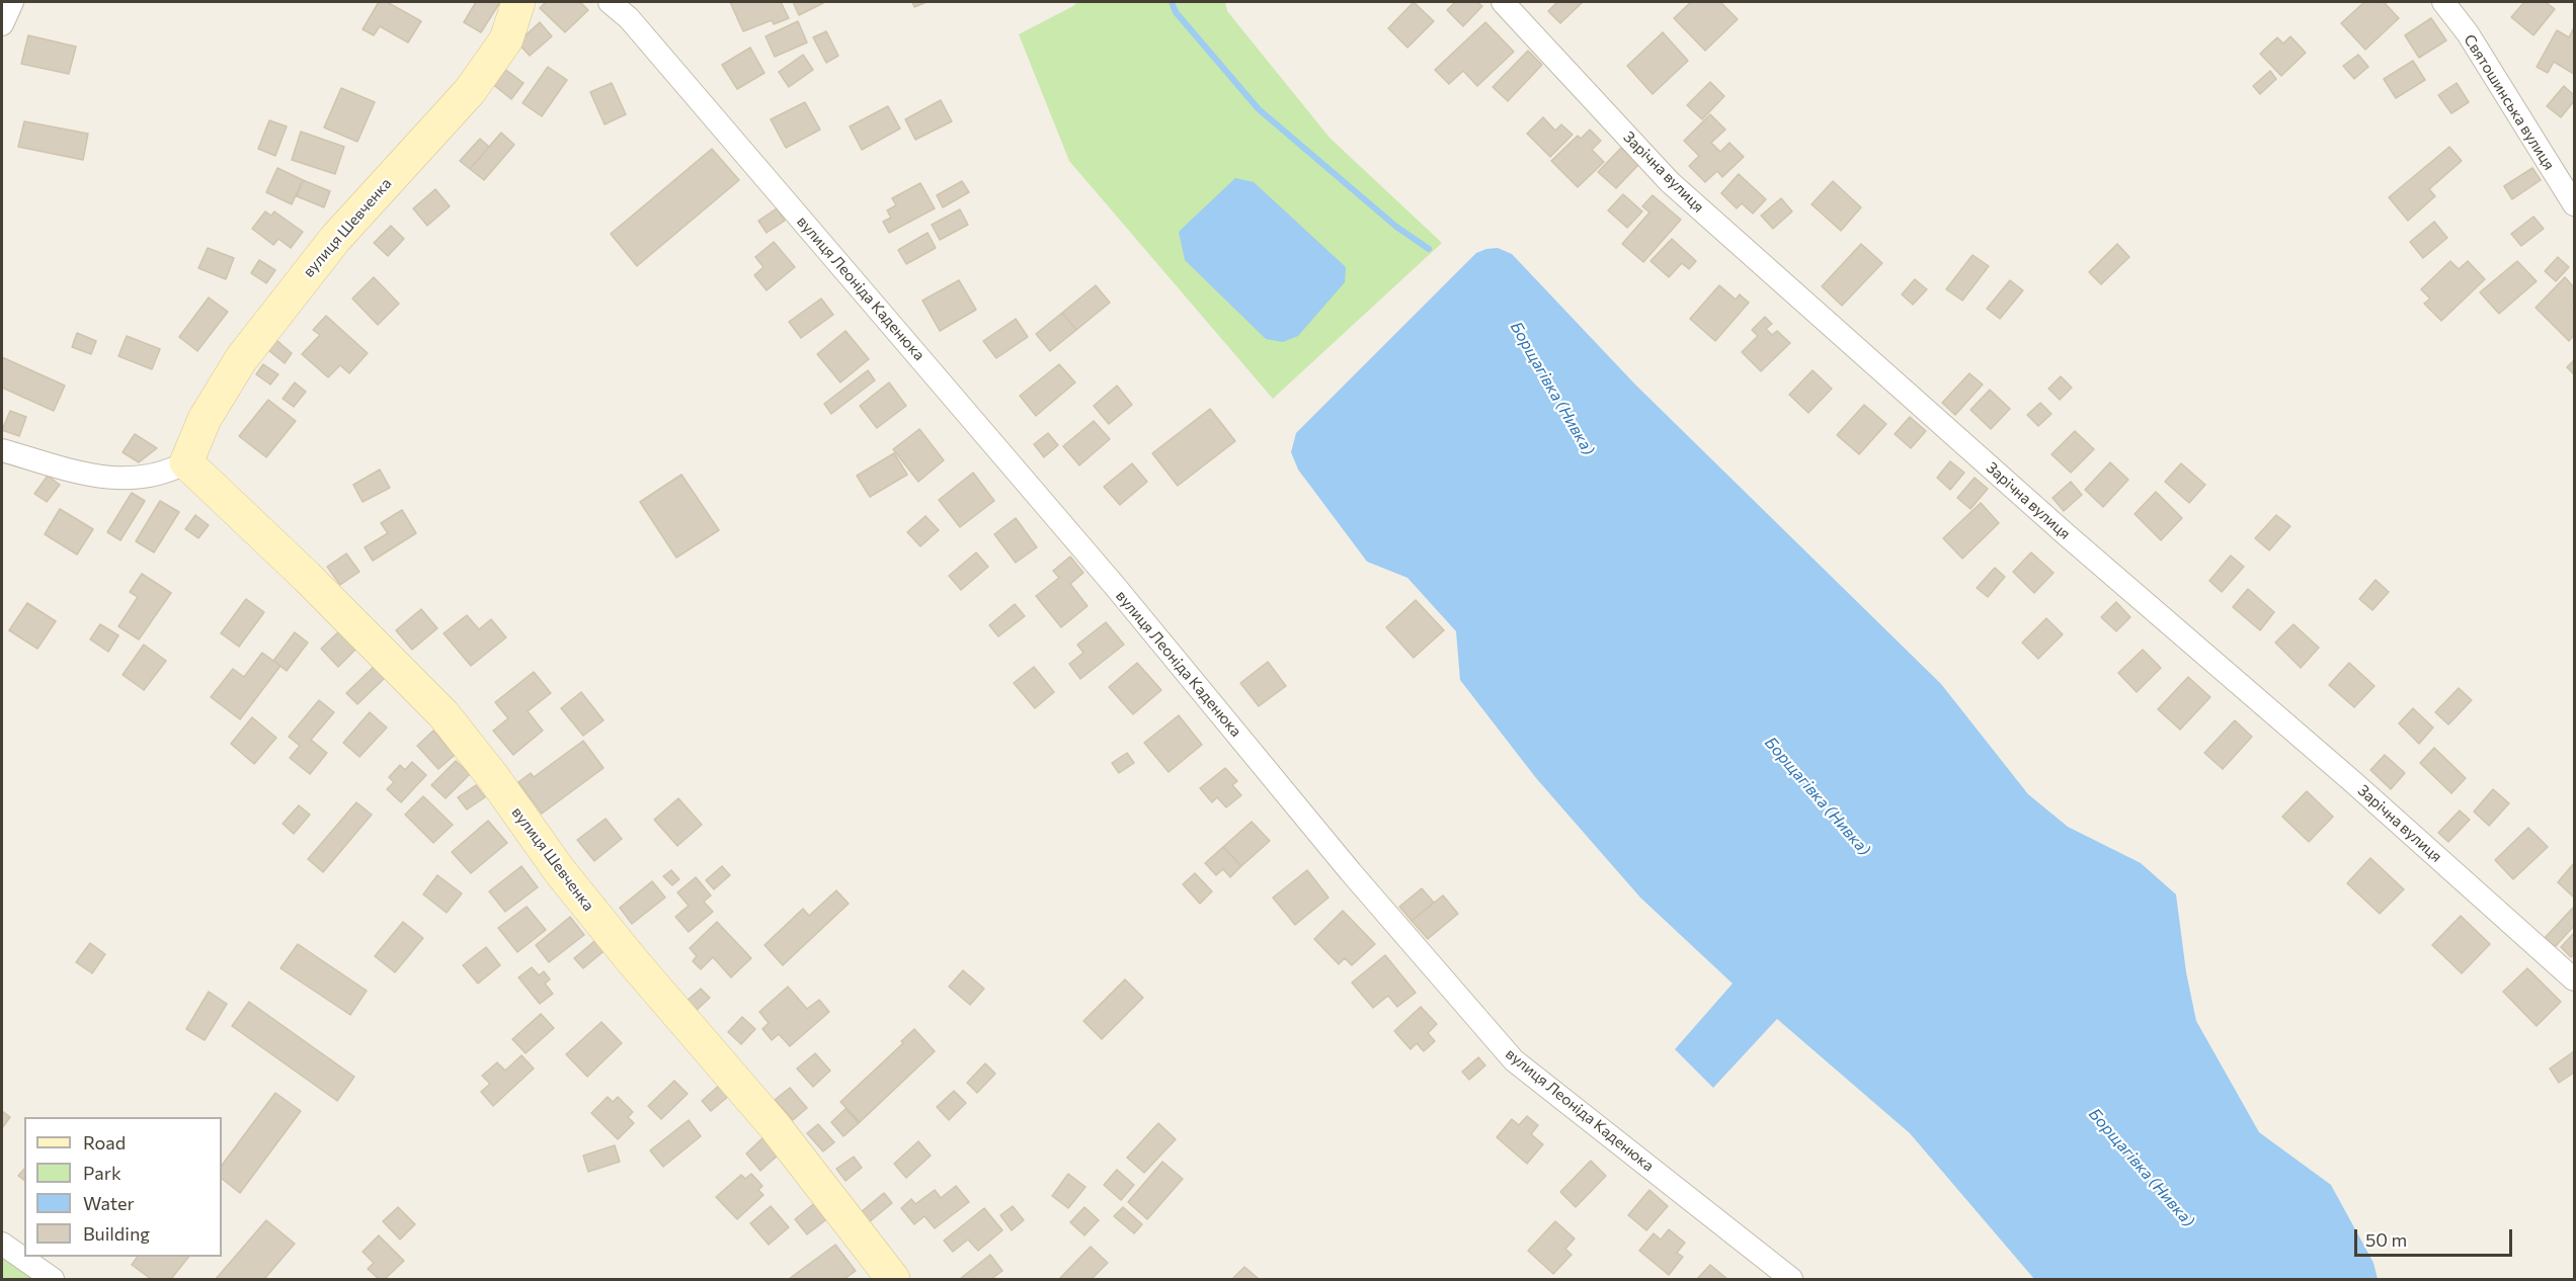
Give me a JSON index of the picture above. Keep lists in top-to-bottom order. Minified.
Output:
{"streets":{"street":["Святошинська вулиця","Зарічна вулиця","вулиця Шевченка","вулиця Леоніда Каденюка"]},"water":["Борщагівка (Нивка)"],"legend":["Road","Park","Water","Building"],"scale_bar":"50 m"}
